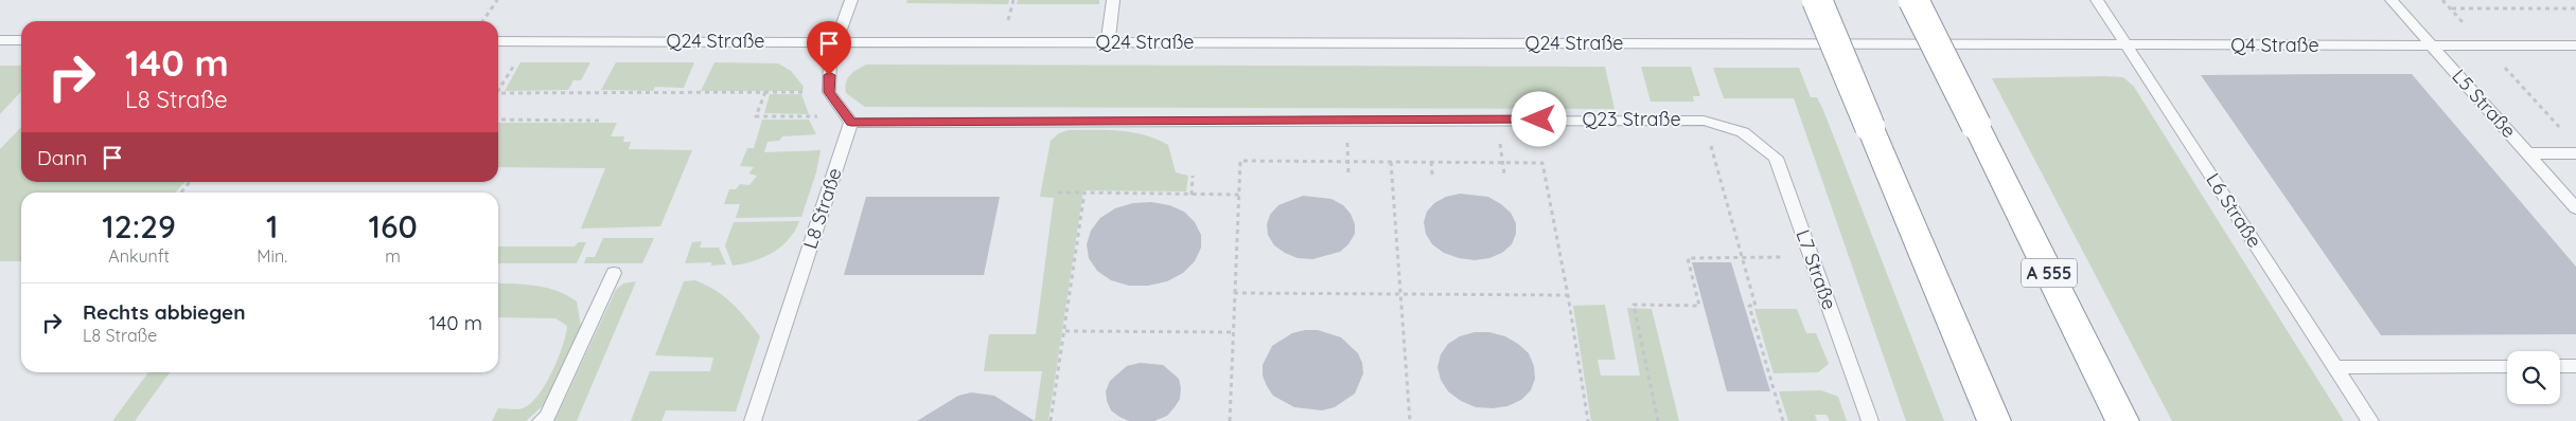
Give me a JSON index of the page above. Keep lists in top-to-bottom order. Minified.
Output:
{"streets":{"highway":["A 555"],"lane":["Q24 Straße","Q4 Straße","L5 Straße","Q23 Straße","L8 Straße","L6 Straße","L7 Straße"]},"crossings":[["Q24 Straße","Q4 Straße"],["Q4 Straße","L5 Straße"],["Q4 Straße","L6 Straße"],["Q23 Straße","L8 Straße"],["Q23 Straße","L7 Straße"]],"page":{"turn":["140 m","L8 Straße"],"then":"Dann","eta":["12:29","Ankunft","1","Min.","160","m"],"list":[{"name":"Rechts abbiegen","note":"L8 Straße","value":"140 m"}]}}
